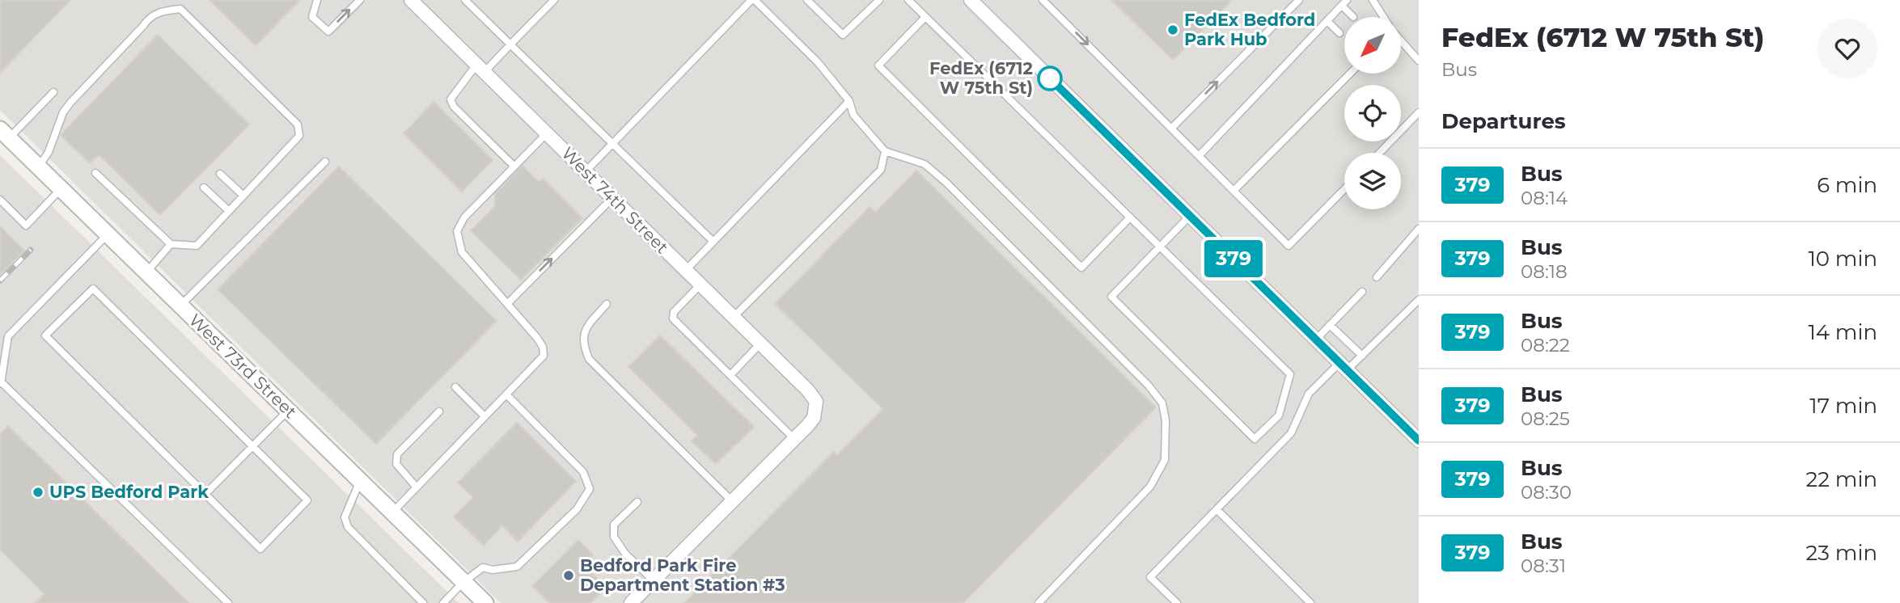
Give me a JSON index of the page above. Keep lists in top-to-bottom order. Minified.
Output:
{"streets":{"street":["West 74th Street","West 73rd Street"]},"places":["FedEx Bedford Park Hub","FedEx (6712 W 75th St)","UPS Bedford Park","Bedford Park Fire Department Station #3"],"lines":["bus line 379"],"north":"bottom left","page":{"on_map":"379","heading":[["FedEx (6712 W 75th St)","Bus"],"Departures"],"list":[{"mark":"379","name":"Bus","note":"08:14","value":"6 min"},{"mark":"379","name":"Bus","note":"08:18","value":"10 min"},{"mark":"379","name":"Bus","note":"08:22","value":"14 min"},{"mark":"379","name":"Bus","note":"08:25","value":"17 min"},{"mark":"379","name":"Bus","note":"08:30","value":"22 min"},{"mark":"379","name":"Bus","note":"08:31","value":"23 min"}]}}
